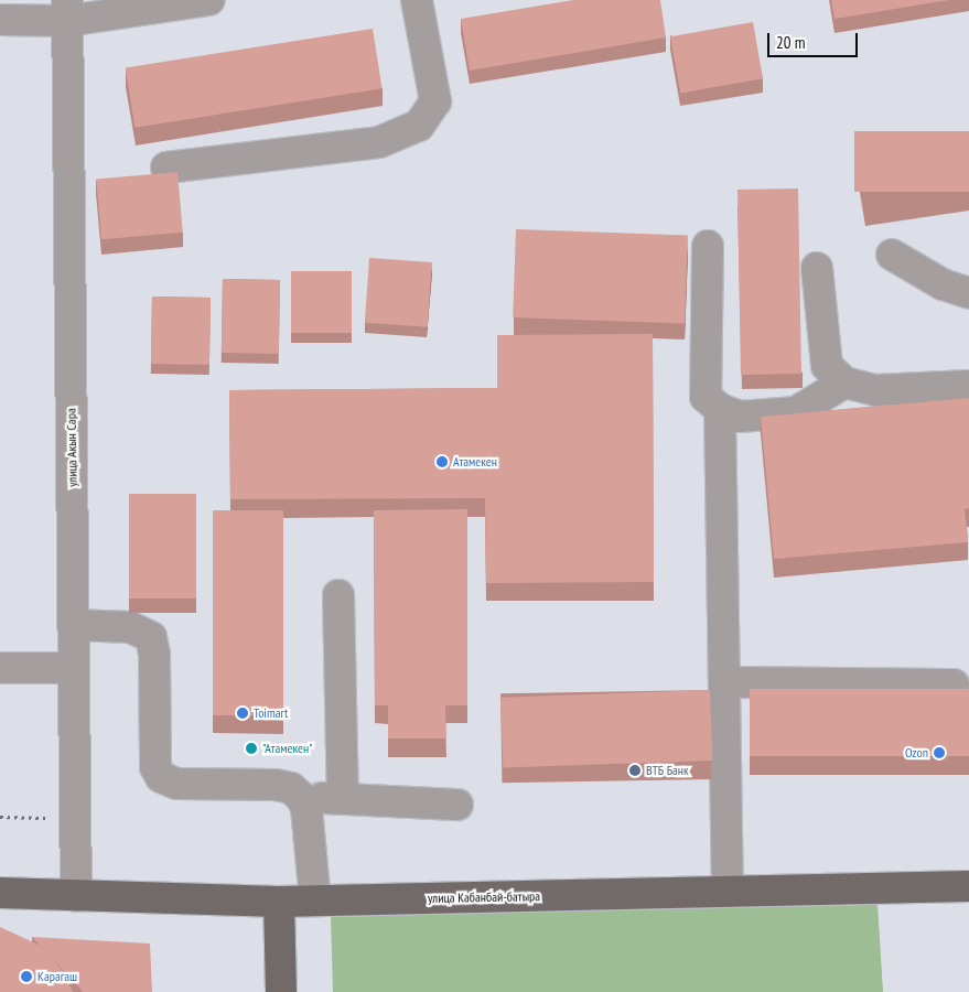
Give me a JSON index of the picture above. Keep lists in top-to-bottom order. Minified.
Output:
{"streets":{"main road":["улица Кабанбай-батыра"],"street":["улица Акын Сара"]},"crossings":[["улица Акын Сара","улица Кабанбай-батыра"]],"places":["Атамекен","Toimart","\"Атамекен\"","Ozon","ВТБ Банк","Карагаш"],"scale_bar":"20 m"}
